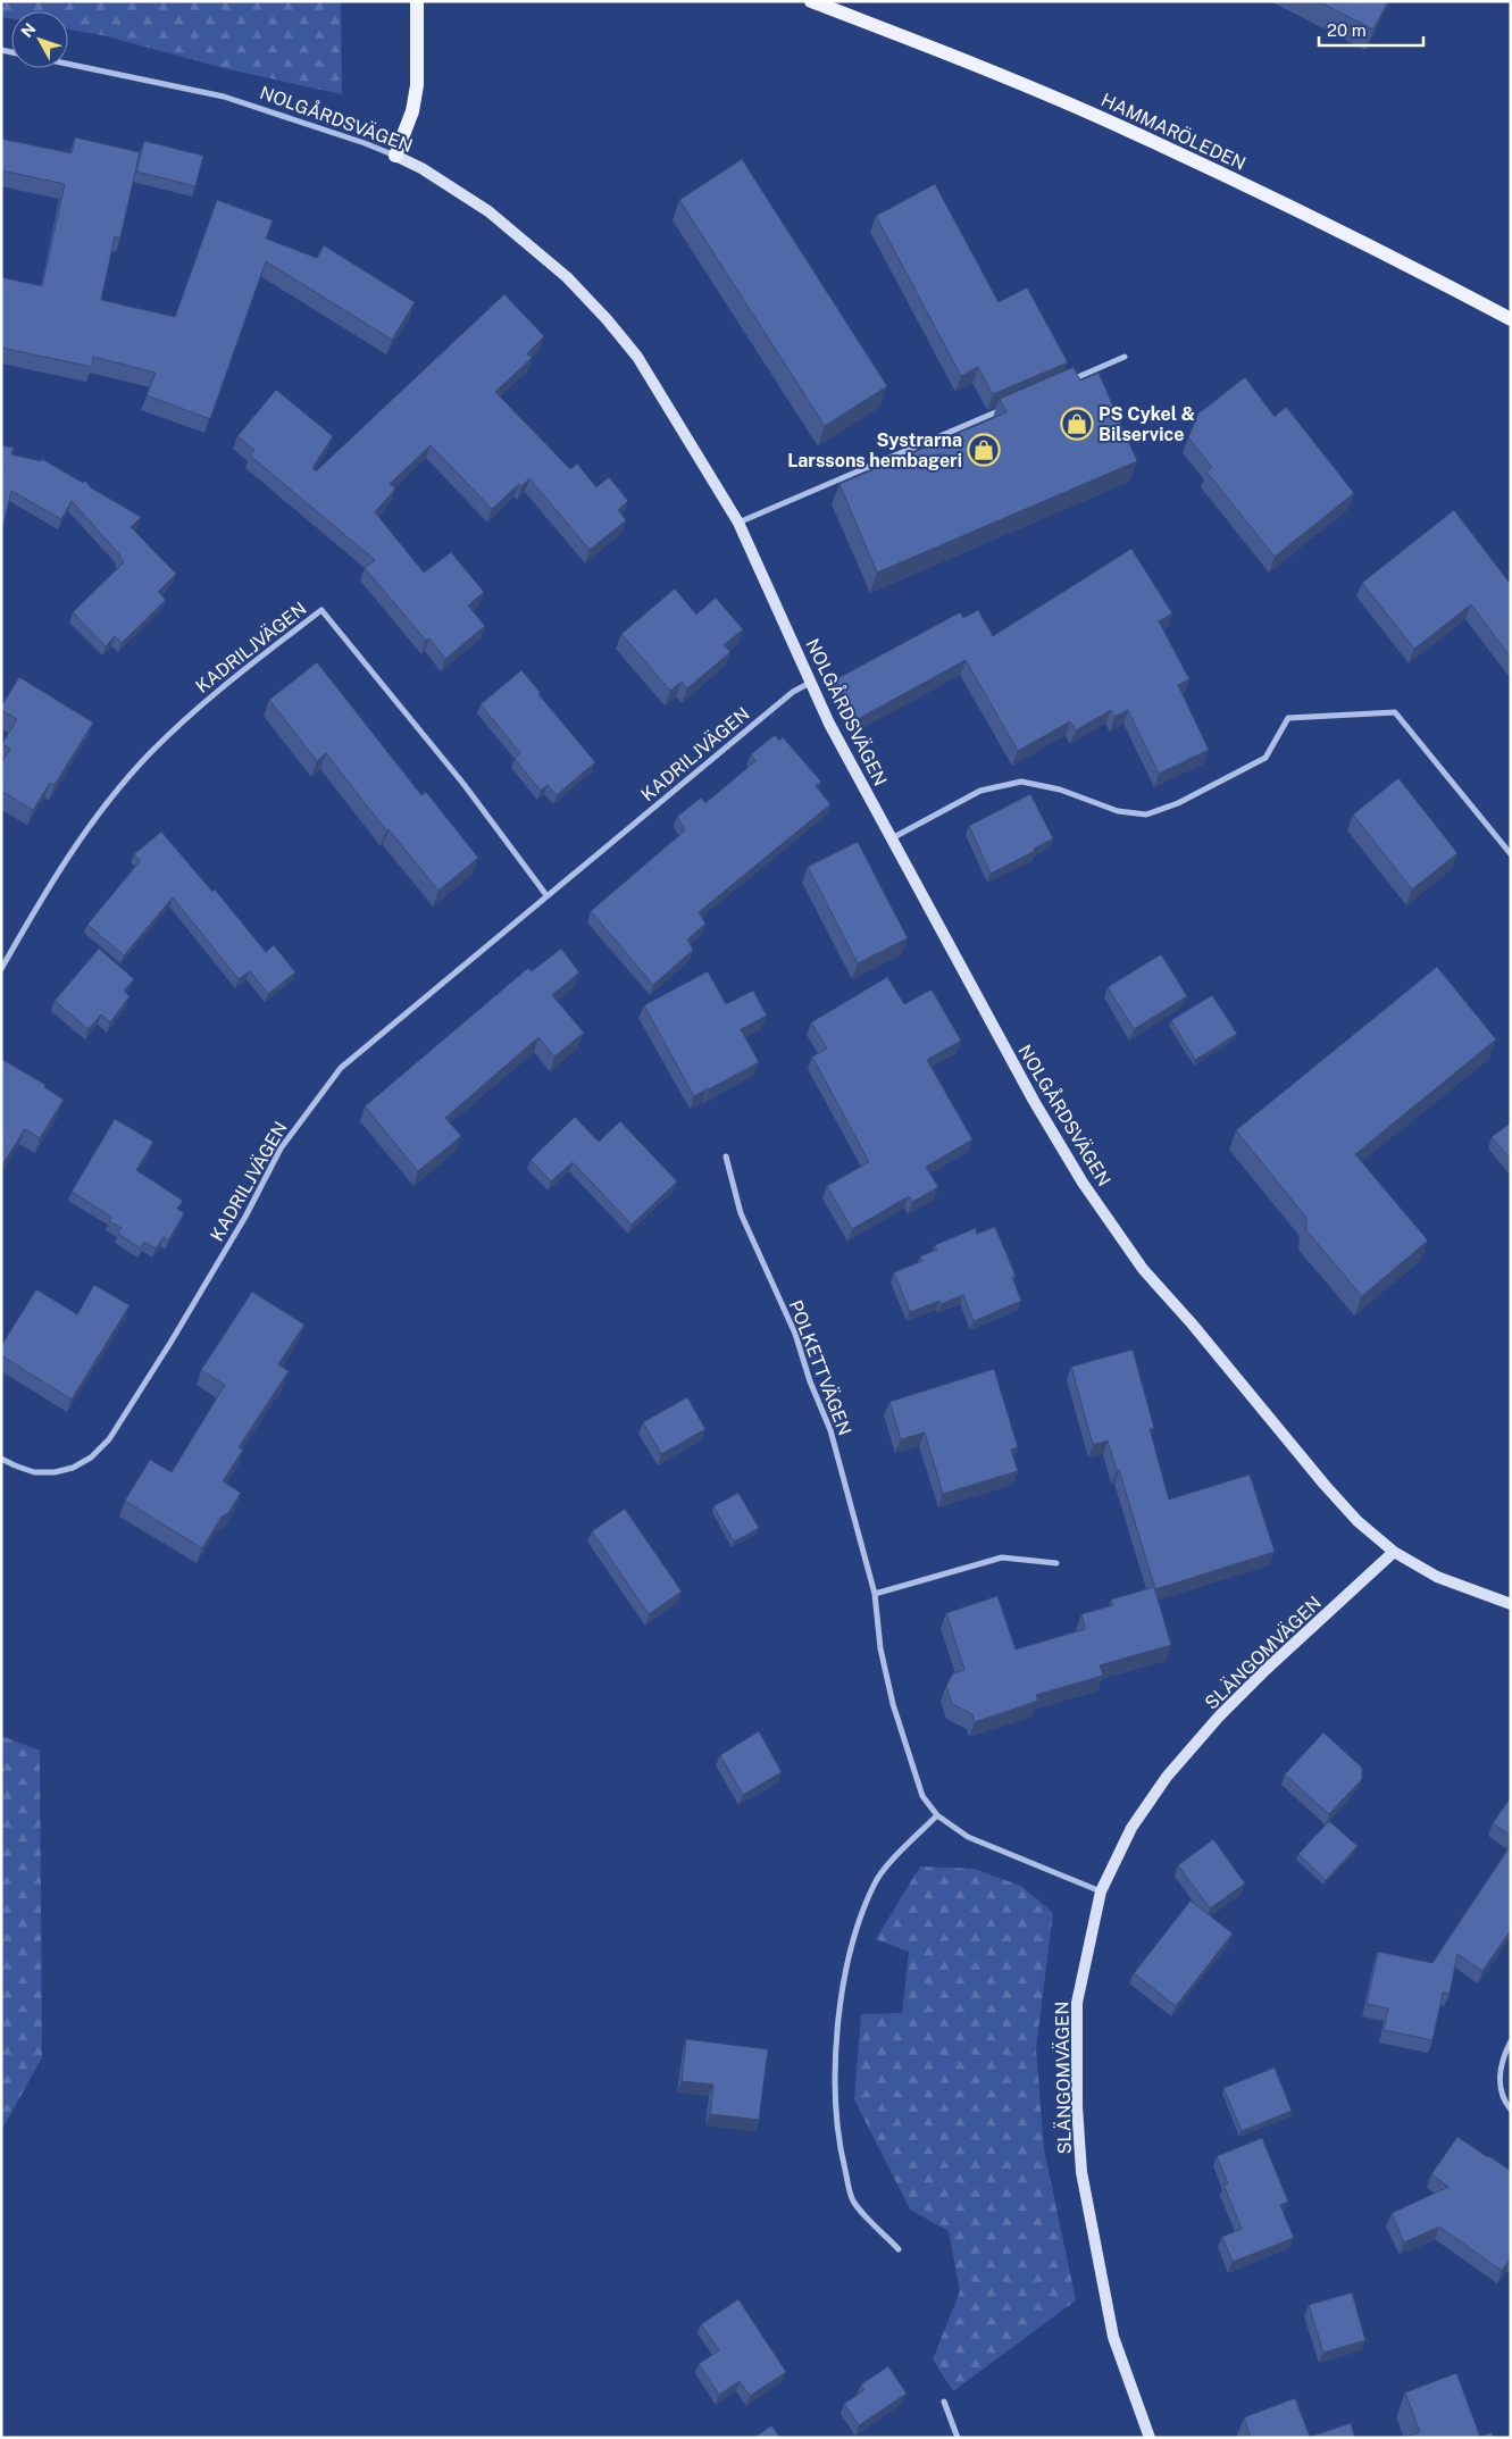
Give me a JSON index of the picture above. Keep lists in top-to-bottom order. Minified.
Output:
{"streets":{"main road":["HAMMARÖLEDEN"],"street":["NOLGÅRDSVÄGEN","KADRILJVÄGEN","POLKETTVÄGEN","SLÄNGOMVÄGEN"]},"crossings":[["NOLGÅRDSVÄGEN","KADRILJVÄGEN"],["NOLGÅRDSVÄGEN","SLÄNGOMVÄGEN"]],"places":{"shop":["PS Cykel & Bilservice","Systrarna Larssons hembageri"]},"scale_bar":"20 m","north":"top left"}
